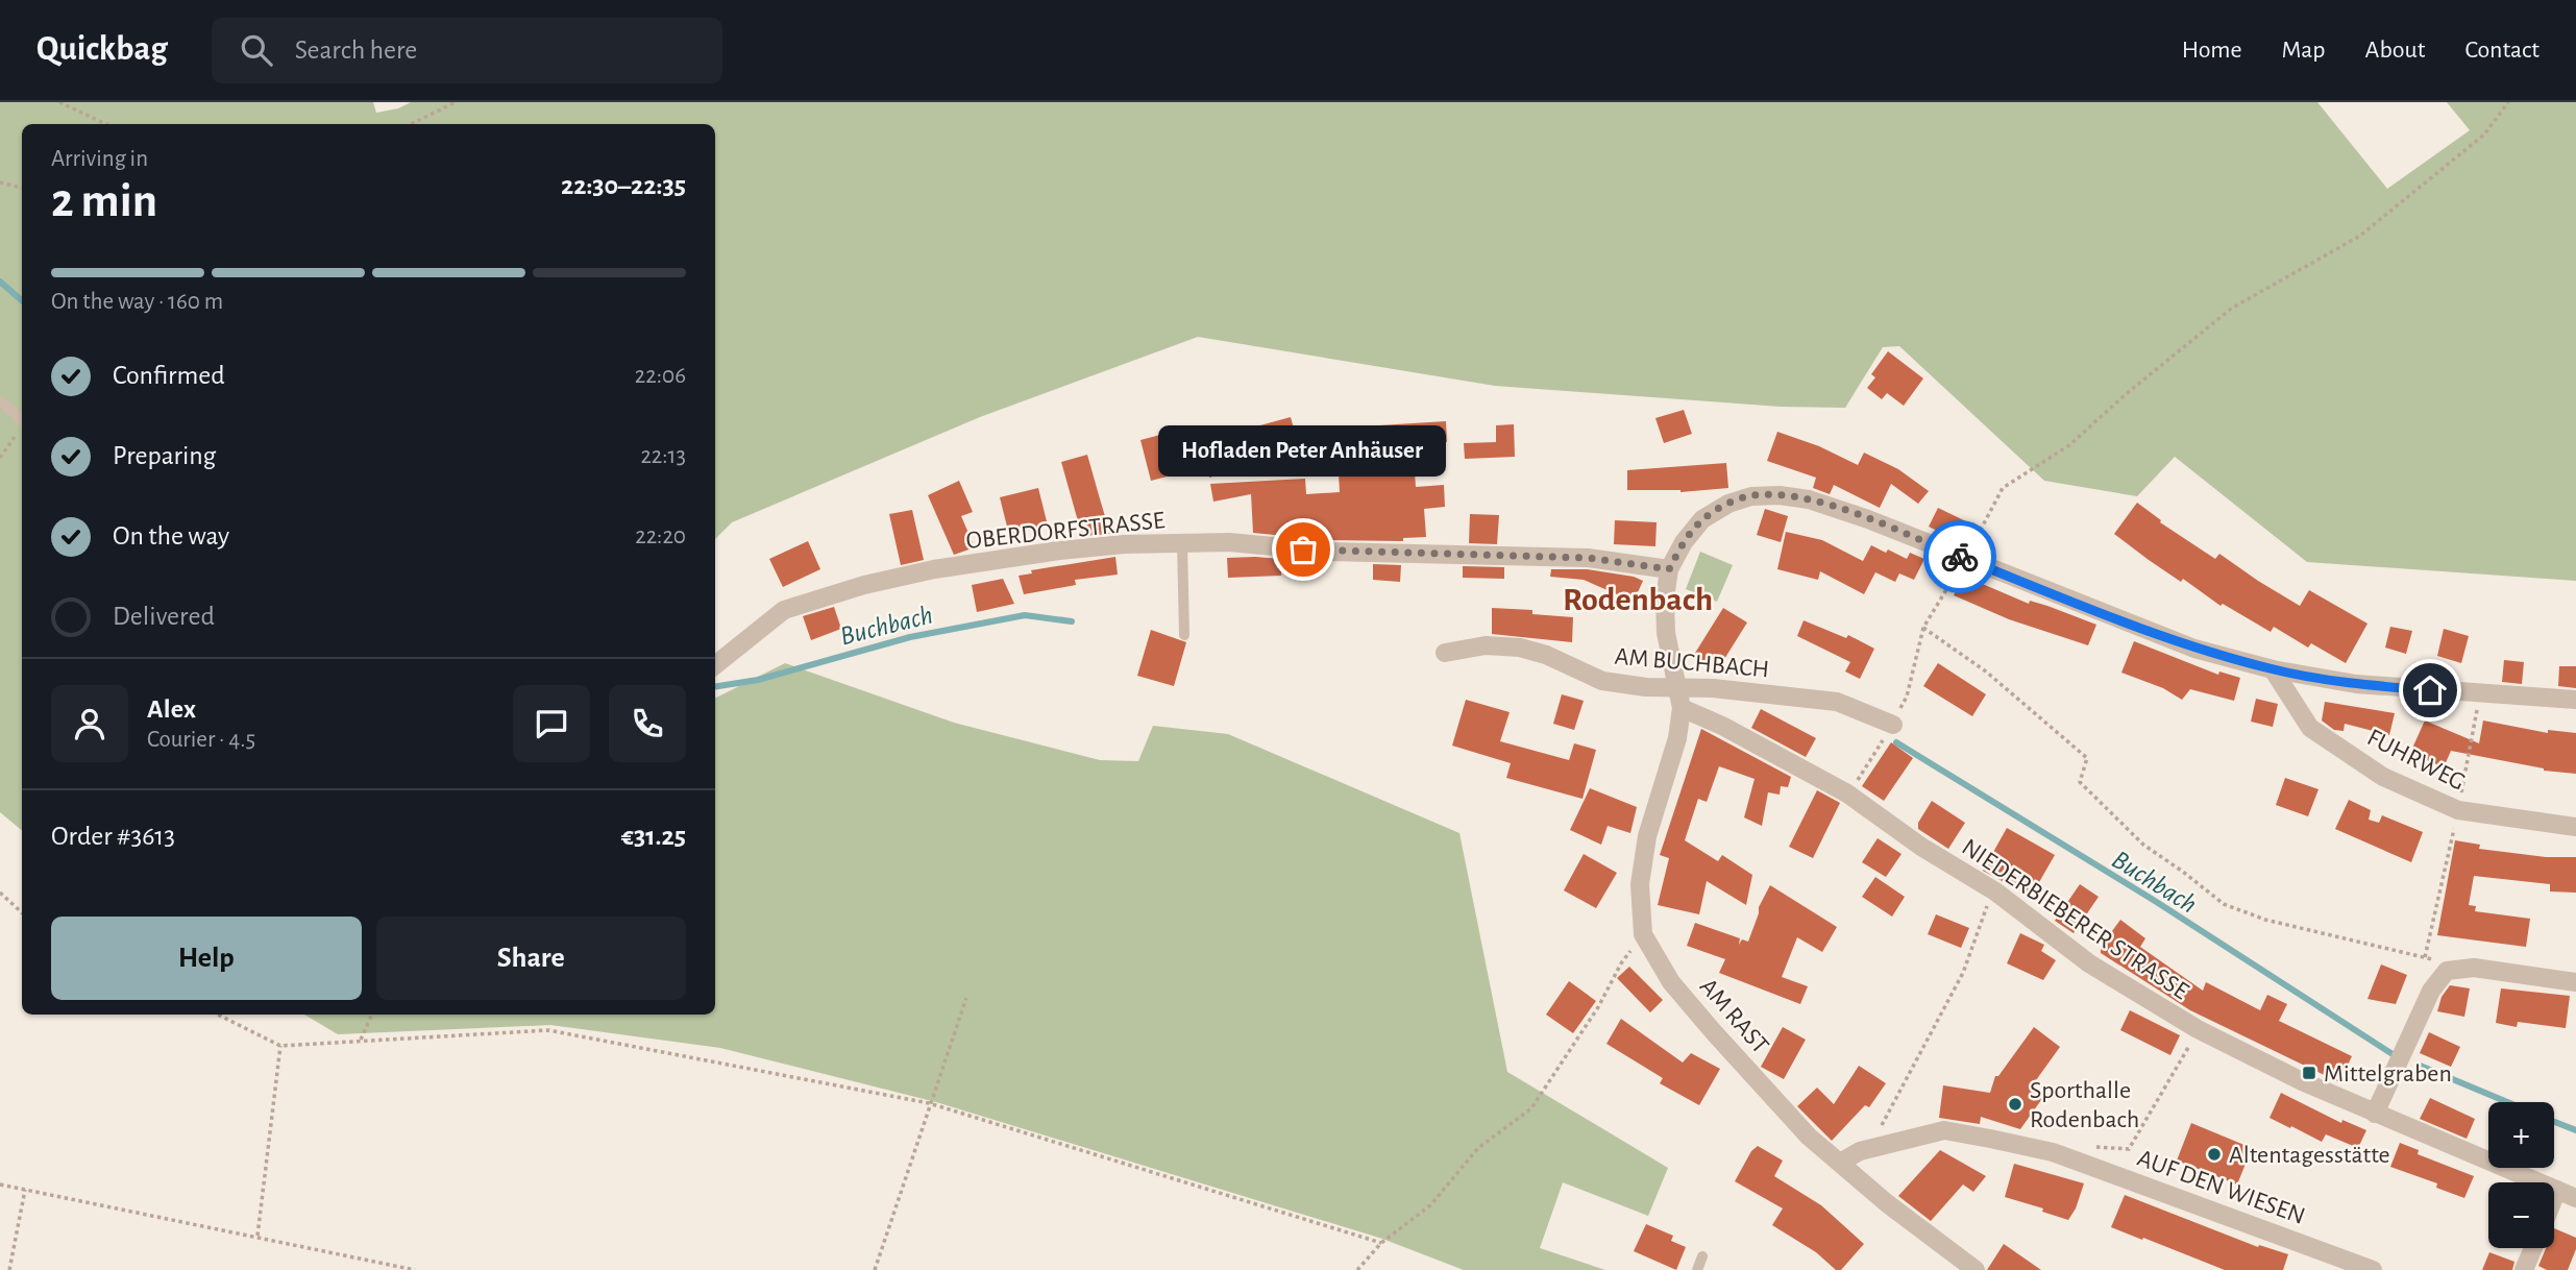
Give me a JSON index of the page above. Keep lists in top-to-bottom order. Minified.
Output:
{"streets":{"street":["OBERDORFSTRASSE","AM BUCHBACH","FUHRWEG","NIEDERBIEBERER STRASSE","AM RAST","AUF DEN WIESEN"]},"crossings":[["OBERDORFSTRASSE","AM RAST"],["AM BUCHBACH","AM RAST"],["NIEDERBIEBERER STRASSE","AM RAST"],["AM RAST","AUF DEN WIESEN"]],"districts":["Rodenbach"],"water":["Buchbach"],"places":{"other":["Hofladen Peter Anhäuser","Sporthalle Rodenbach","Altentagesstätte"],"transit":["Mittelgraben"]},"page":{"header":"Quickbag","search":"Search here","nav":["Home","Map","About","Contact"],"heading":["2 min","Arriving in","22:30–22:35"],"panel":["Alex","Courier · 4.5","Order #3613","€31.25"],"bar":"On the way · 160 m","list":[["Confirmed","22:06"],["Preparing","22:13"],["On the way","22:20"],"Delivered"],"bubble":"Hofladen Peter Anhäuser","buttons":["Help","Share"],"map_buttons":["+","−"]}}
